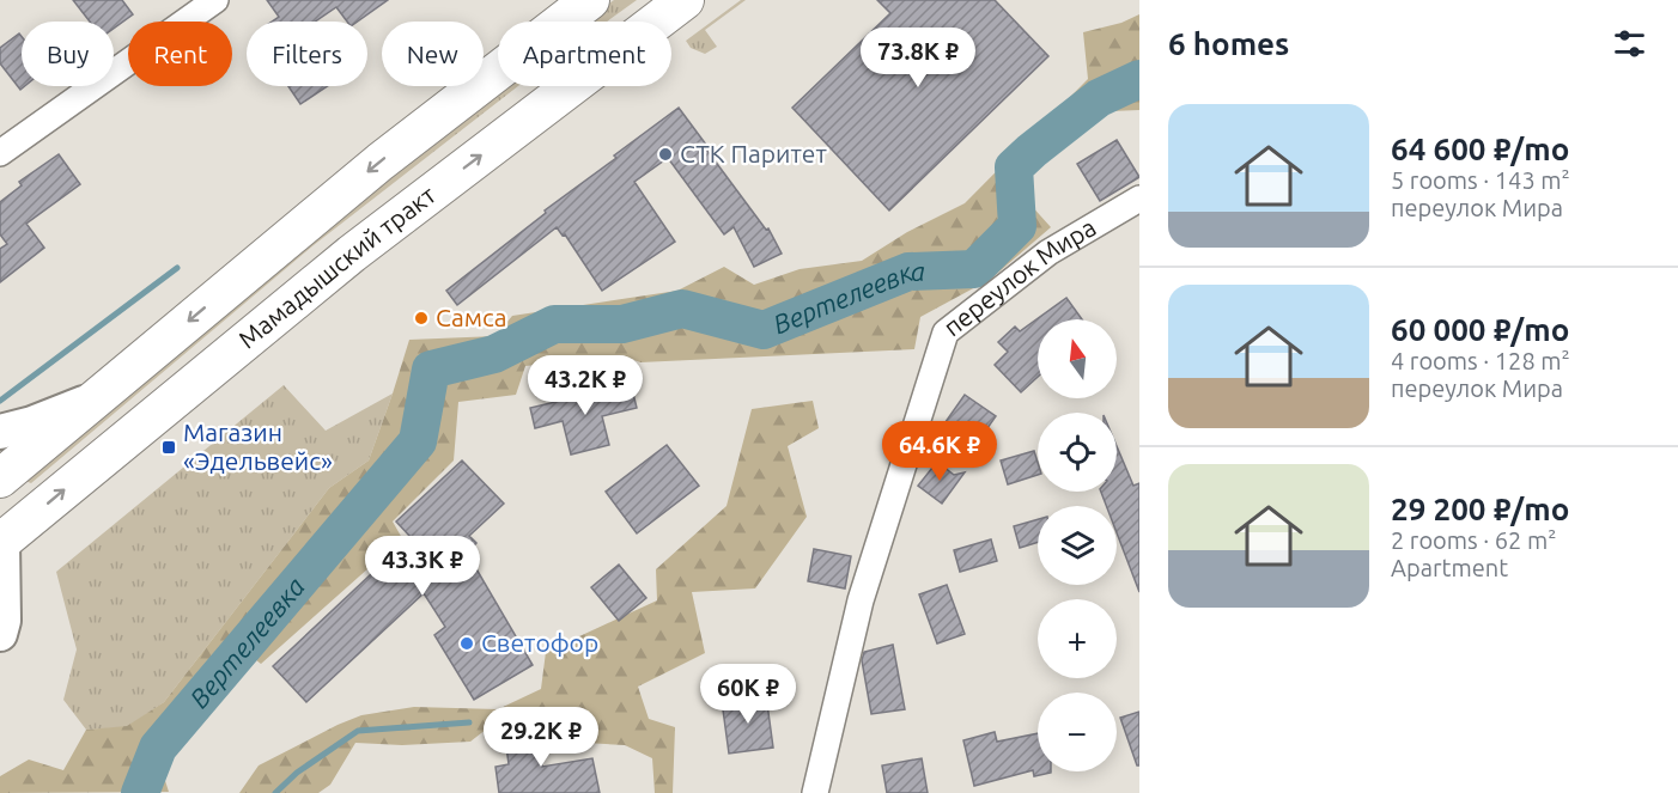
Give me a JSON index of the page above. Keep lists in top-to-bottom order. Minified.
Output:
{"streets":{"main road":["Мамадышский тракт"],"street":["переулок Мира"]},"water":["Вертелеевка"],"places":{"other":["СТК Паритет","Самса","Светофор"],"transit":["Магазин «Эдельвейс»"]},"north":"top","page":{"heading":"6 homes","chip":["Buy","Rent","Filters","New","Apartment"],"price":["73.8K ₽","43.2K ₽","64.6K ₽","43.3K ₽","60K ₽","29.2K ₽"],"list":[{"name":"64 600 ₽/mo","note":"5 rooms · 143 m² · переулок Мира"},{"name":"60 000 ₽/mo","note":"4 rooms · 128 m² · переулок Мира"},{"name":"29 200 ₽/mo","note":"2 rooms · 62 m² · Apartment"}],"map_buttons":["+","−"]}}
